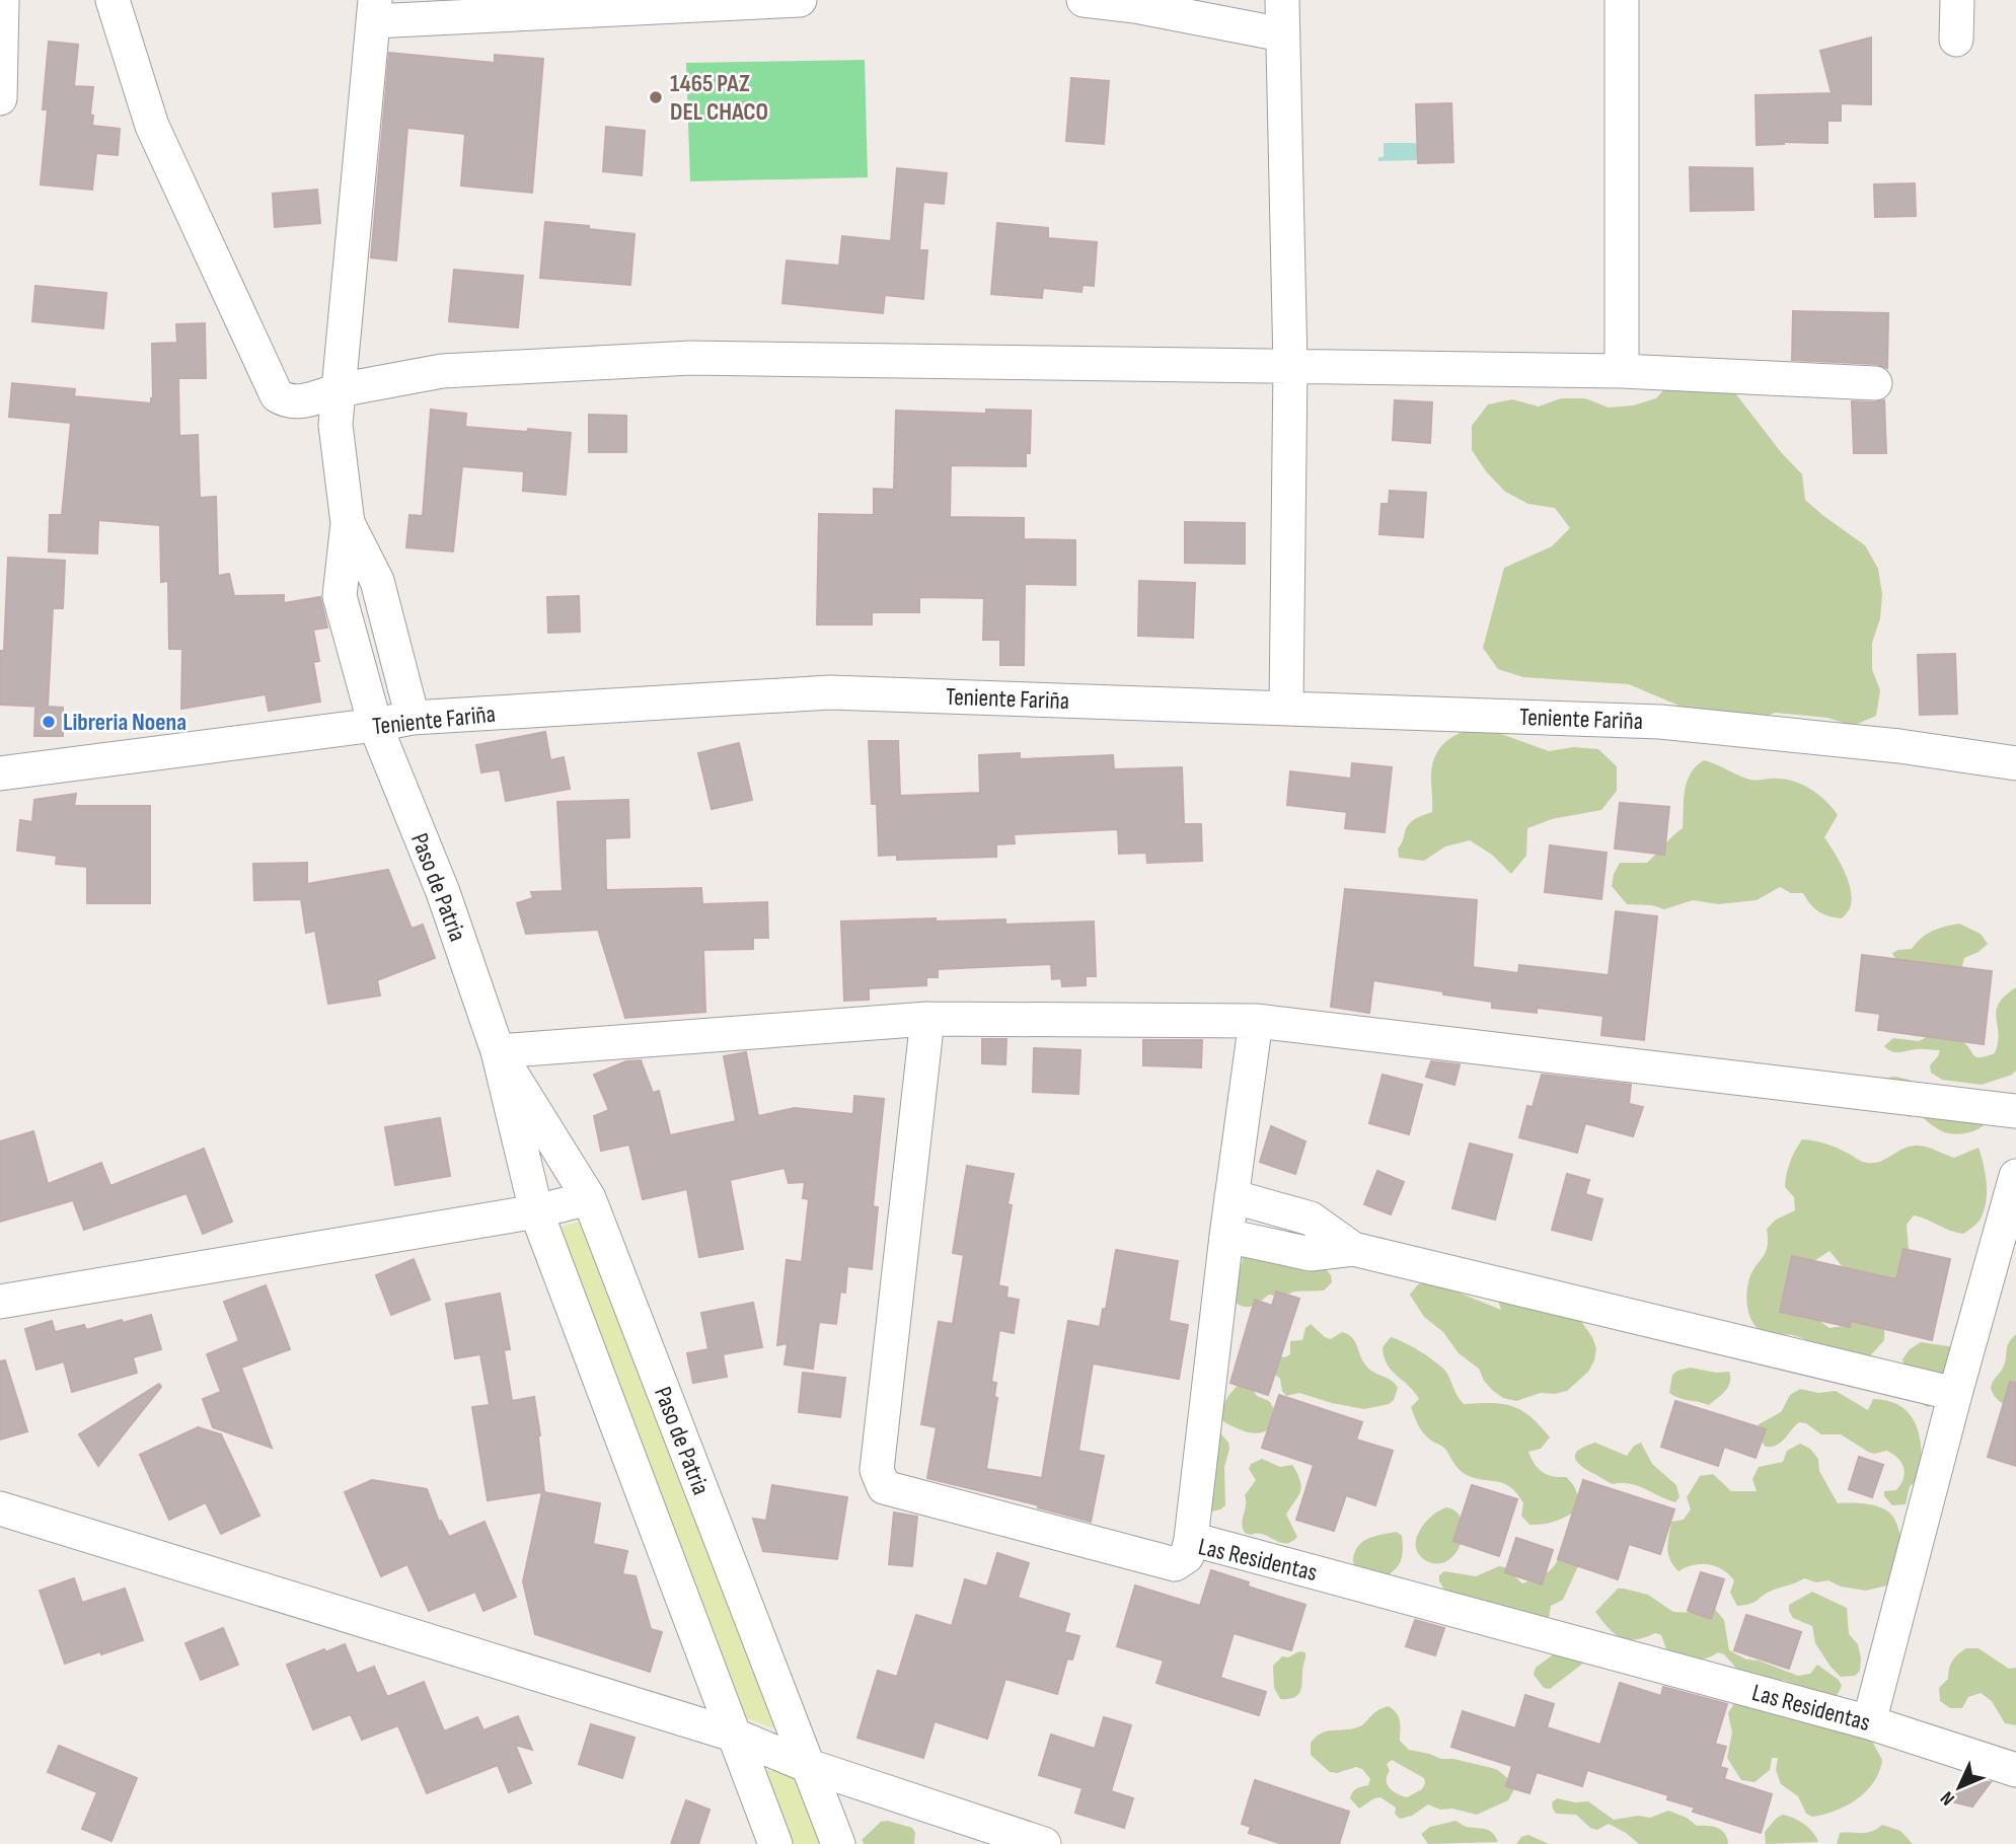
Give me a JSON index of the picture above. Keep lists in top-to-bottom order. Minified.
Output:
{"streets":{"street":["Teniente Fariña","Paso de Patria","Las Residentas"]},"crossings":[["Teniente Fariña","Paso de Patria"]],"places":["1465 PAZ DEL CHACO","Libreria Noena"],"north":"bottom left"}
